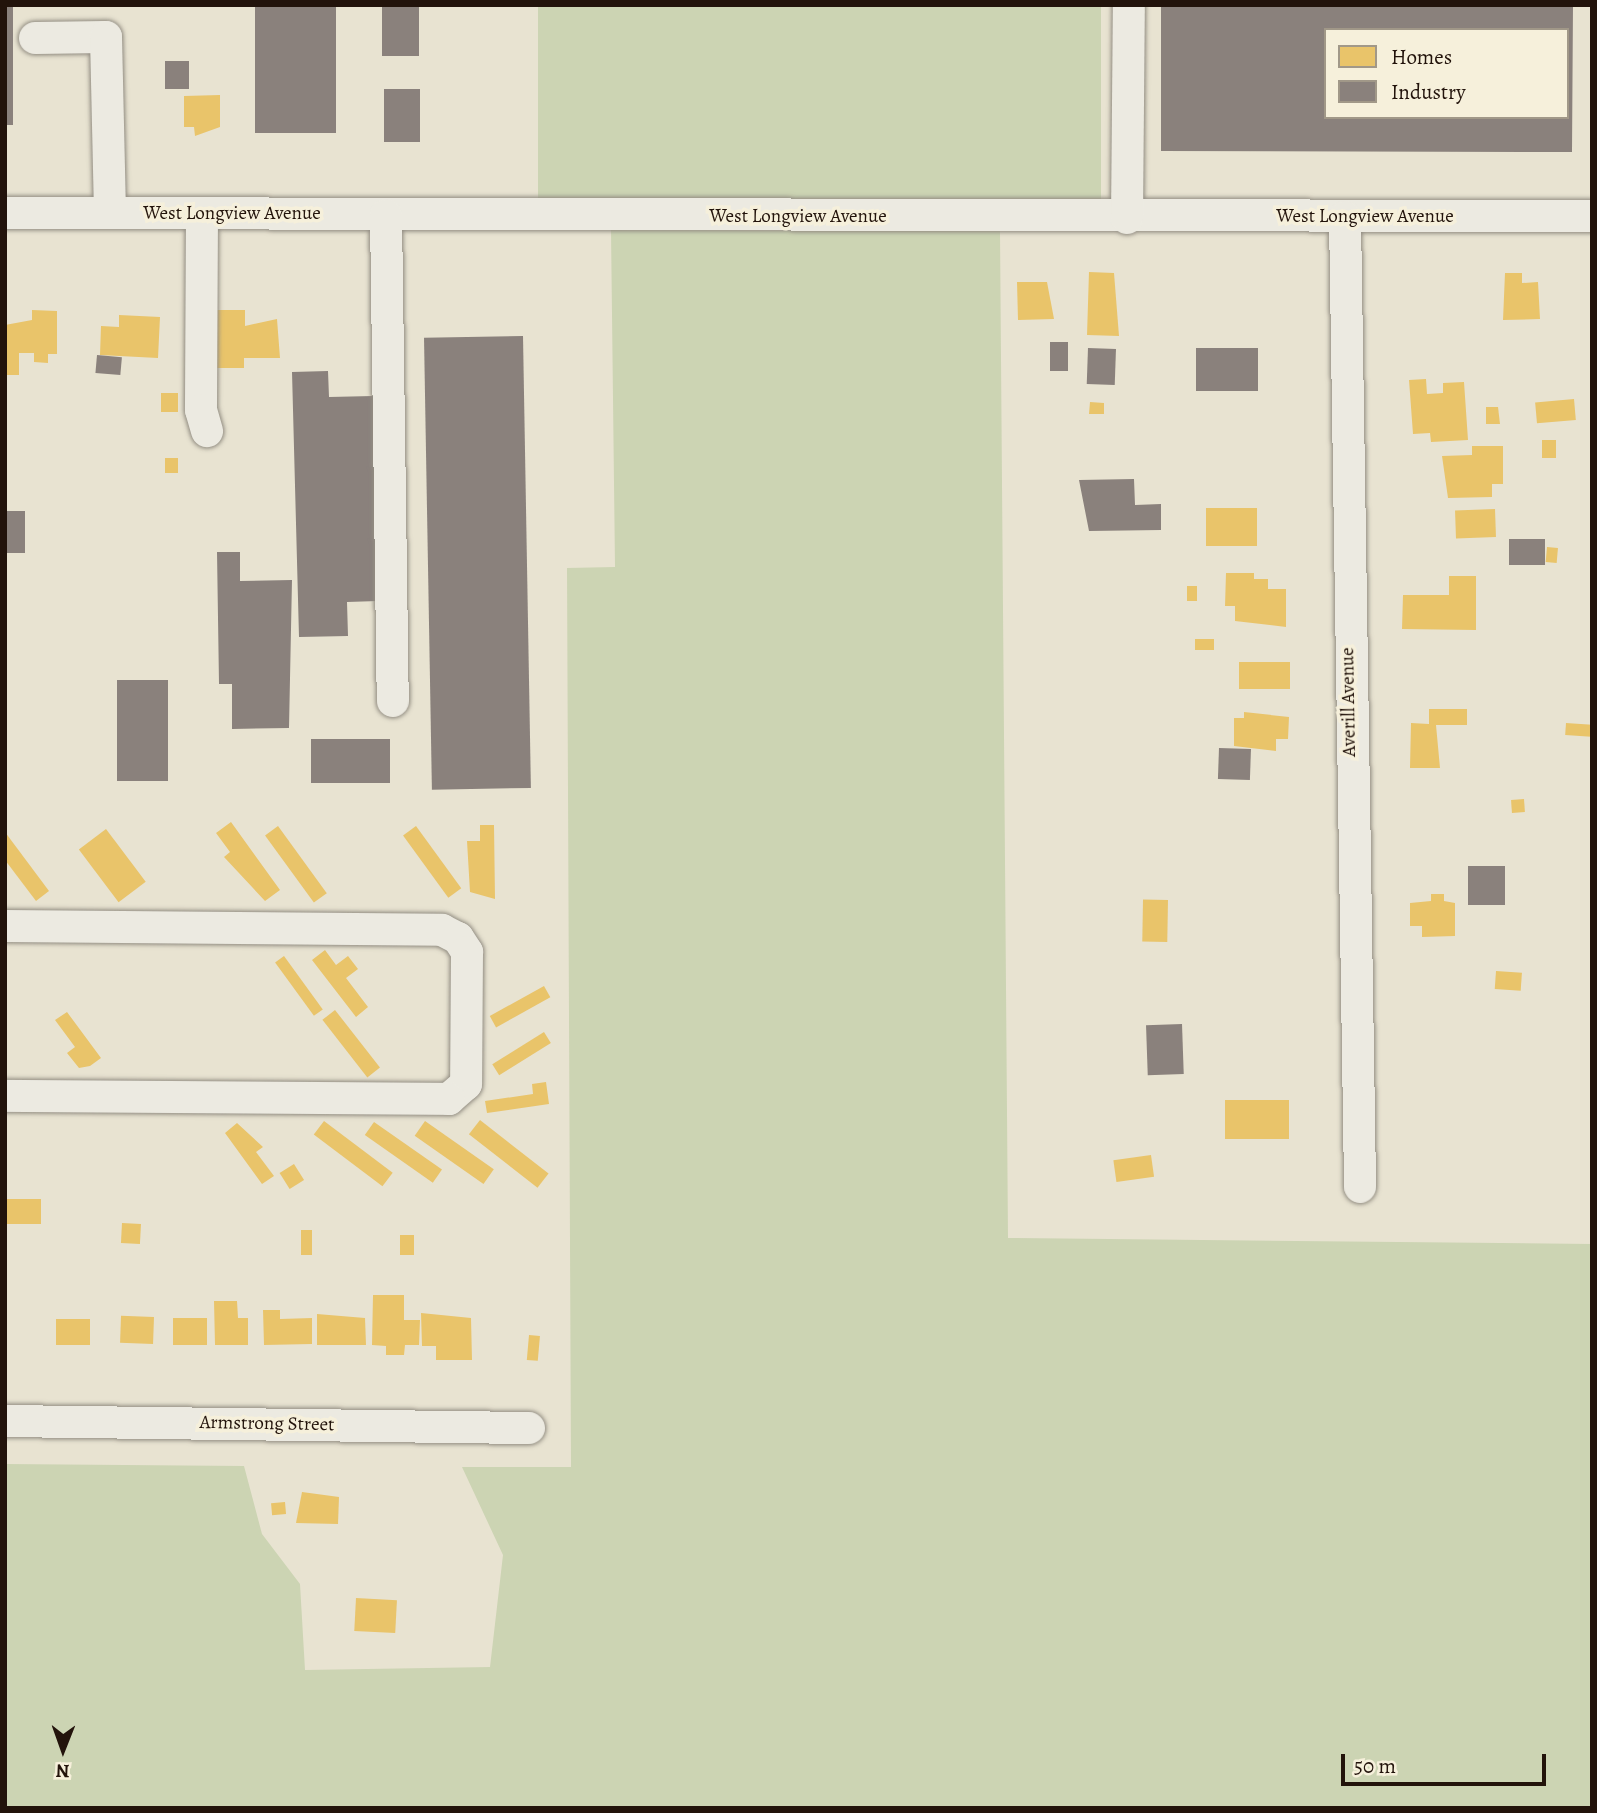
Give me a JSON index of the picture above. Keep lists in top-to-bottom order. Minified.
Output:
{"streets":{"street":["West Longview Avenue","Averill Avenue","Armstrong Street"]},"crossings":[["West Longview Avenue","Averill Avenue"]],"legend":["Homes","Industry"],"scale_bar":"50 m","north":"bottom"}
